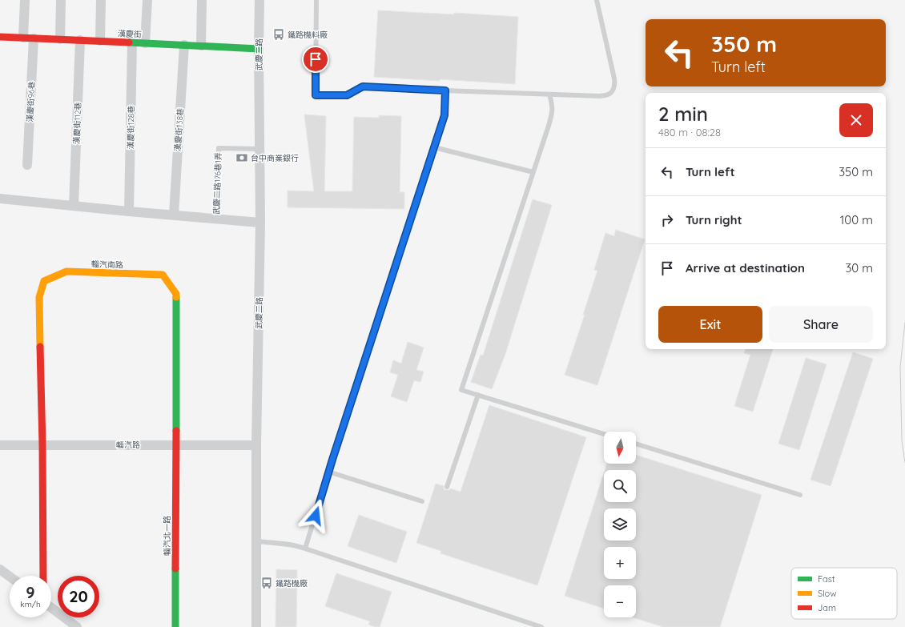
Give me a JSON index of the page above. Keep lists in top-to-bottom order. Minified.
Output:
{"streets":{"street":["漢慶街","武慶二路","漢慶街96巷","漢慶街112巷","漢慶街128巷","漢慶街138巷","輜汽南路","輜汽路","輜汽北一路"],"lane":["武慶二路176巷1弄"]},"crossings":[["漢慶街","武慶二路"],["漢慶街","漢慶街96巷"],["漢慶街","漢慶街112巷"],["漢慶街","漢慶街128巷"],["漢慶街","漢慶街138巷"],["武慶二路","武慶二路176巷1弄"],["武慶二路","輜汽路"],["輜汽南路","輜汽路"],["輜汽南路","輜汽北一路"],["輜汽路","輜汽北一路"]],"places":{"bus stop":["鐵路機料廠","鐵路機廠"],"bank":["台中商業銀行"]},"legend":["Fast","Slow","Jam"],"north":"bottom","page":{"turn":["350 m","Turn left"],"heading":["2 min","480 m · 08:28"],"list":[{"name":"Turn left","value":"350 m"},{"name":"Turn right","value":"100 m"},{"name":"Arrive at destination","value":"30 m"}],"buttons":["Exit","Share"],"map_buttons":["+","−"],"speed":"9 km/h","limit":"20"}}
